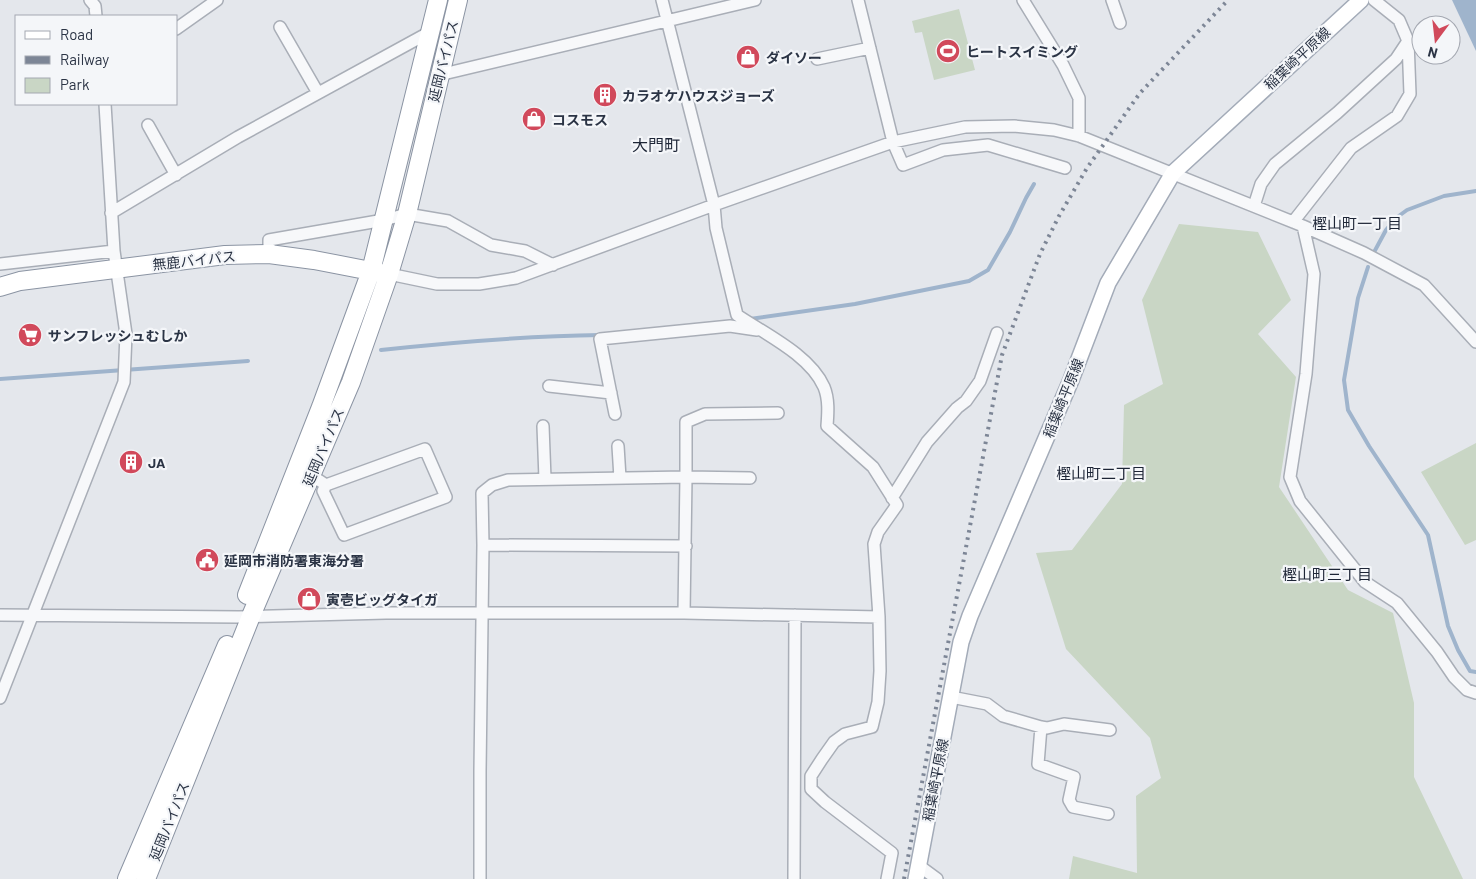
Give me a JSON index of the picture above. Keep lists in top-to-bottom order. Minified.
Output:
{"streets":{"highway":["延岡バイパス","無鹿バイパス"],"main road":["稲葉崎平原線"]},"crossings":[["延岡バイパス","無鹿バイパス"]],"districts":["大門町","樫山町一丁目","樫山町二丁目","樫山町三丁目"],"places":{"sports":["ヒートスイミング"],"shop":["ダイソー","コスモス","寅壱ビッグタイガ"],"building":["カラオケハウスジョーズ","JA"],"supermarket":["サンフレッシュむしか"],"public building":["延岡市消防署東海分署"]},"legend":["Road","Railway","Park"],"north":"bottom"}
